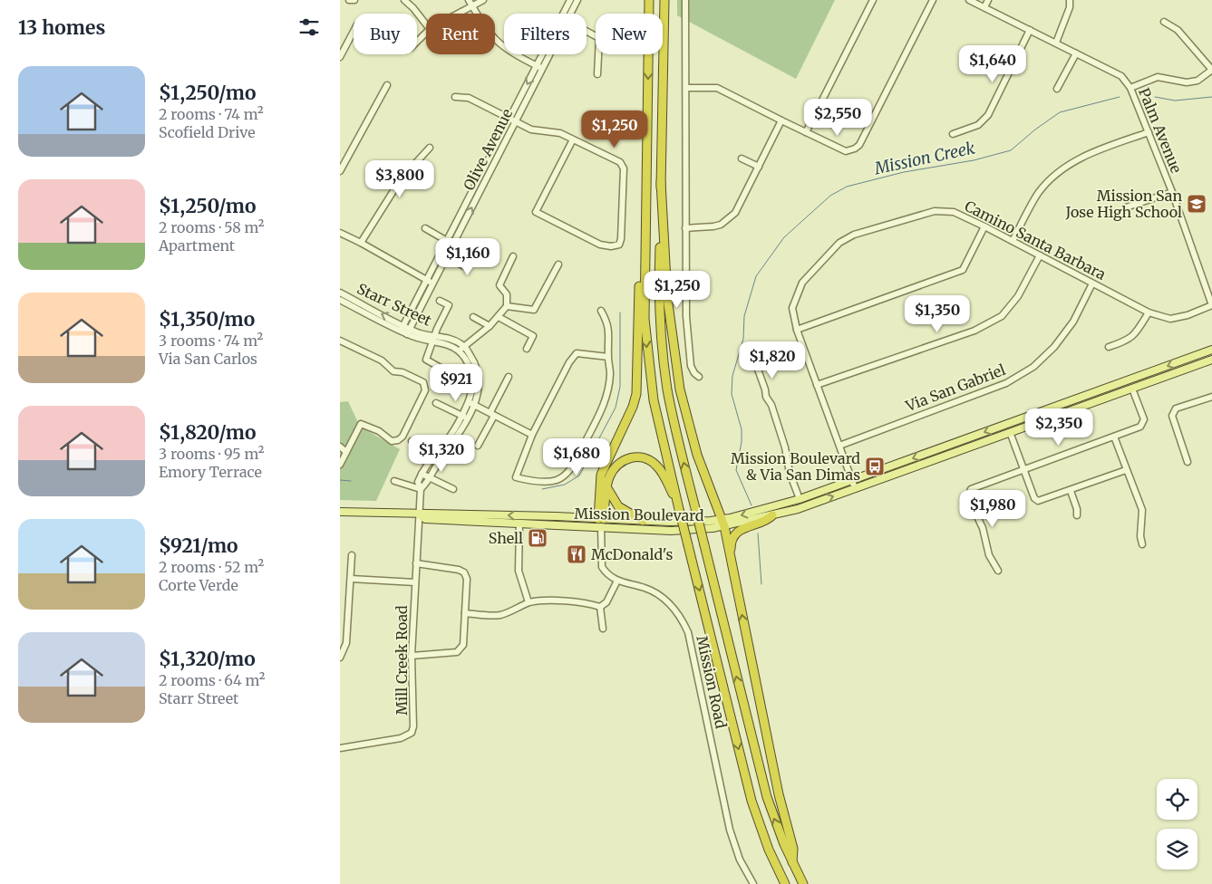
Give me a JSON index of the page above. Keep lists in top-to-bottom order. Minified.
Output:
{"streets":{"main road":["Mission Boulevard"],"street":["Palm Avenue","Olive Avenue","Camino Santa Barbara","Starr Street","Via San Gabriel","Mill Creek Road","Mission Road"]},"crossings":[["Palm Avenue","Camino Santa Barbara"],["Olive Avenue","Starr Street"],["Camino Santa Barbara","Via San Gabriel"],["Camino Santa Barbara","Mission Boulevard"],["Mission Boulevard","Mill Creek Road"]],"water":["Mission Creek"],"places":{"school or university":["Mission San Jose High School"],"bus stop":["Mission Boulevard & Via San Dimas"],"fuel station":["Shell"],"restaurant":["McDonald's"]},"page":{"heading":"13 homes","chip":["Buy","Rent","Filters","New"],"price":["$1,640","$2,550","$1,250","$3,800","$1,160","$1,250","$1,350","$1,820","$921","$2,350","$1,320","$1,680","$1,980"],"list":[{"name":"$1,250/mo","note":"2 rooms · 74 m² · Scofield Drive"},{"name":"$1,250/mo","note":"2 rooms · 58 m² · Apartment"},{"name":"$1,350/mo","note":"3 rooms · 74 m² · Via San Carlos"},{"name":"$1,820/mo","note":"3 rooms · 95 m² · Emory Terrace"},{"name":"$921/mo","note":"2 rooms · 52 m² · Corte Verde"},{"name":"$1,320/mo","note":"2 rooms · 64 m² · Starr Street"}]}}
